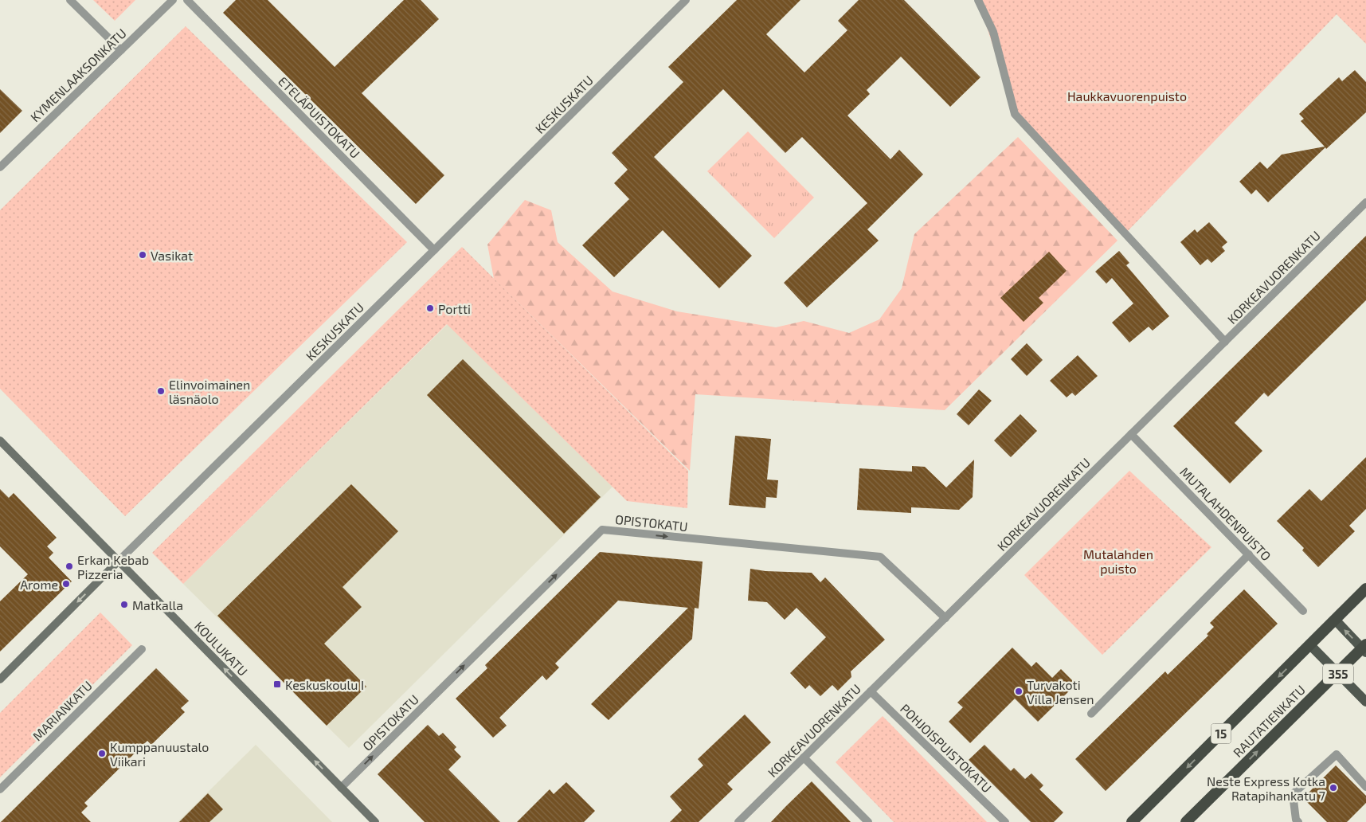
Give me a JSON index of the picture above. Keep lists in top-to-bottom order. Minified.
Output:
{"streets":{"highway":["RAUTATIENKATU","15"],"main road":["KESKUSKATU","KOULUKATU","355"],"street":["KYMENLAAKSONKATU","ETELÄPUISTOKATU","KORKEAVUORENKATU","MUTALAHDENPUISTO","OPISTOKATU","MARIANKATU","POHJOISPUISTOKATU"]},"crossings":[["KESKUSKATU","ETELÄPUISTOKATU"],["KESKUSKATU","KOULUKATU"],["KORKEAVUORENKATU","MUTALAHDENPUISTO"],["KORKEAVUORENKATU","OPISTOKATU"],["KORKEAVUORENKATU","POHJOISPUISTOKATU"],["OPISTOKATU","KOULUKATU"],["355","RAUTATIENKATU"],["355","15"],["RAUTATIENKATU","15"]],"one_way":["OPISTOKATU","KOULUKATU"],"parks":["Haukkavuorenpuisto","Mutalahden puisto"],"places":{"other":["Vasikat","Portti","Elinvoimainen läsnäolo","Erkan Kebab Pizzeria","Arome","Matkalla","Turvakoti Villa Jensen","Kumppanuustalo Viikari","Neste Express Kotka Ratapihankatu 7"],"transit":["Keskuskoulu I"]}}
